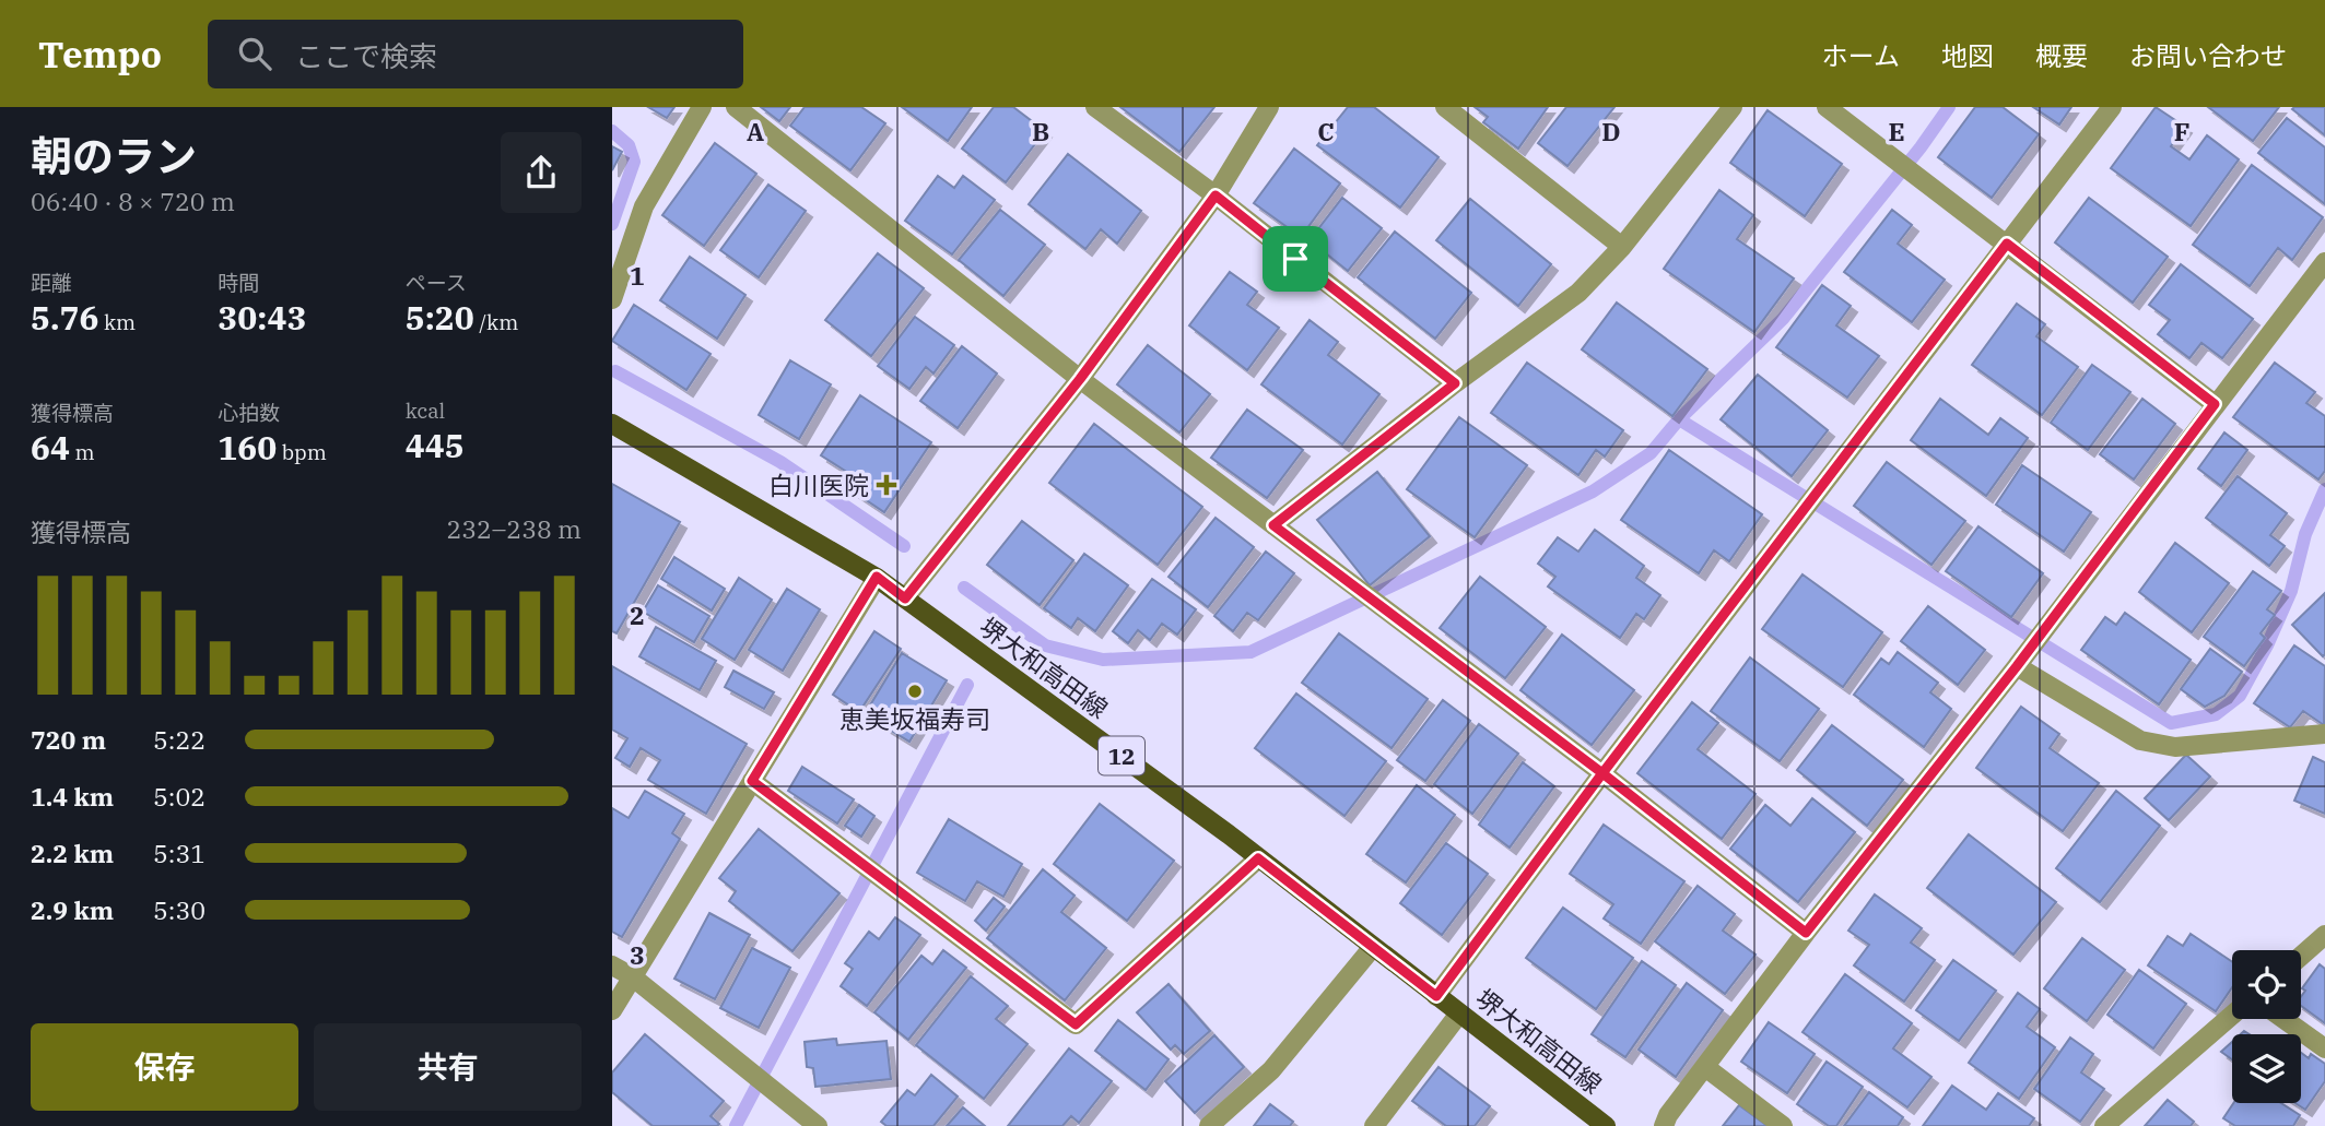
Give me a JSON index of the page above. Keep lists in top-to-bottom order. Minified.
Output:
{"streets":{"main road":["堺大和高田線","12"]},"places":{"health":["白川医院"],"other":["恵美坂福寿司"]},"page":{"header":"Tempo","search":"ここで検索","nav":["ホーム","地図","概要","お問い合わせ"],"heading":["朝のラン","06:40 · 8 × 720 m"],"stats":[["距離","5.76 km"],["時間","30:43"],["ペース","5:20 /km"],["獲得標高","64 m"],["心拍数","160 bpm"],["kcal","445"]],"chart":["獲得標高","232–238 m"],"list":[{"name":"720 m","note":"5:22"},{"name":"1.4 km","note":"5:02"},{"name":"2.2 km","note":"5:31"},{"name":"2.9 km","note":"5:30"}],"buttons":["保存","共有"]},"grid":{"columns":["A","B","C","D","E","F"],"rows":["1","2","3"]}}
